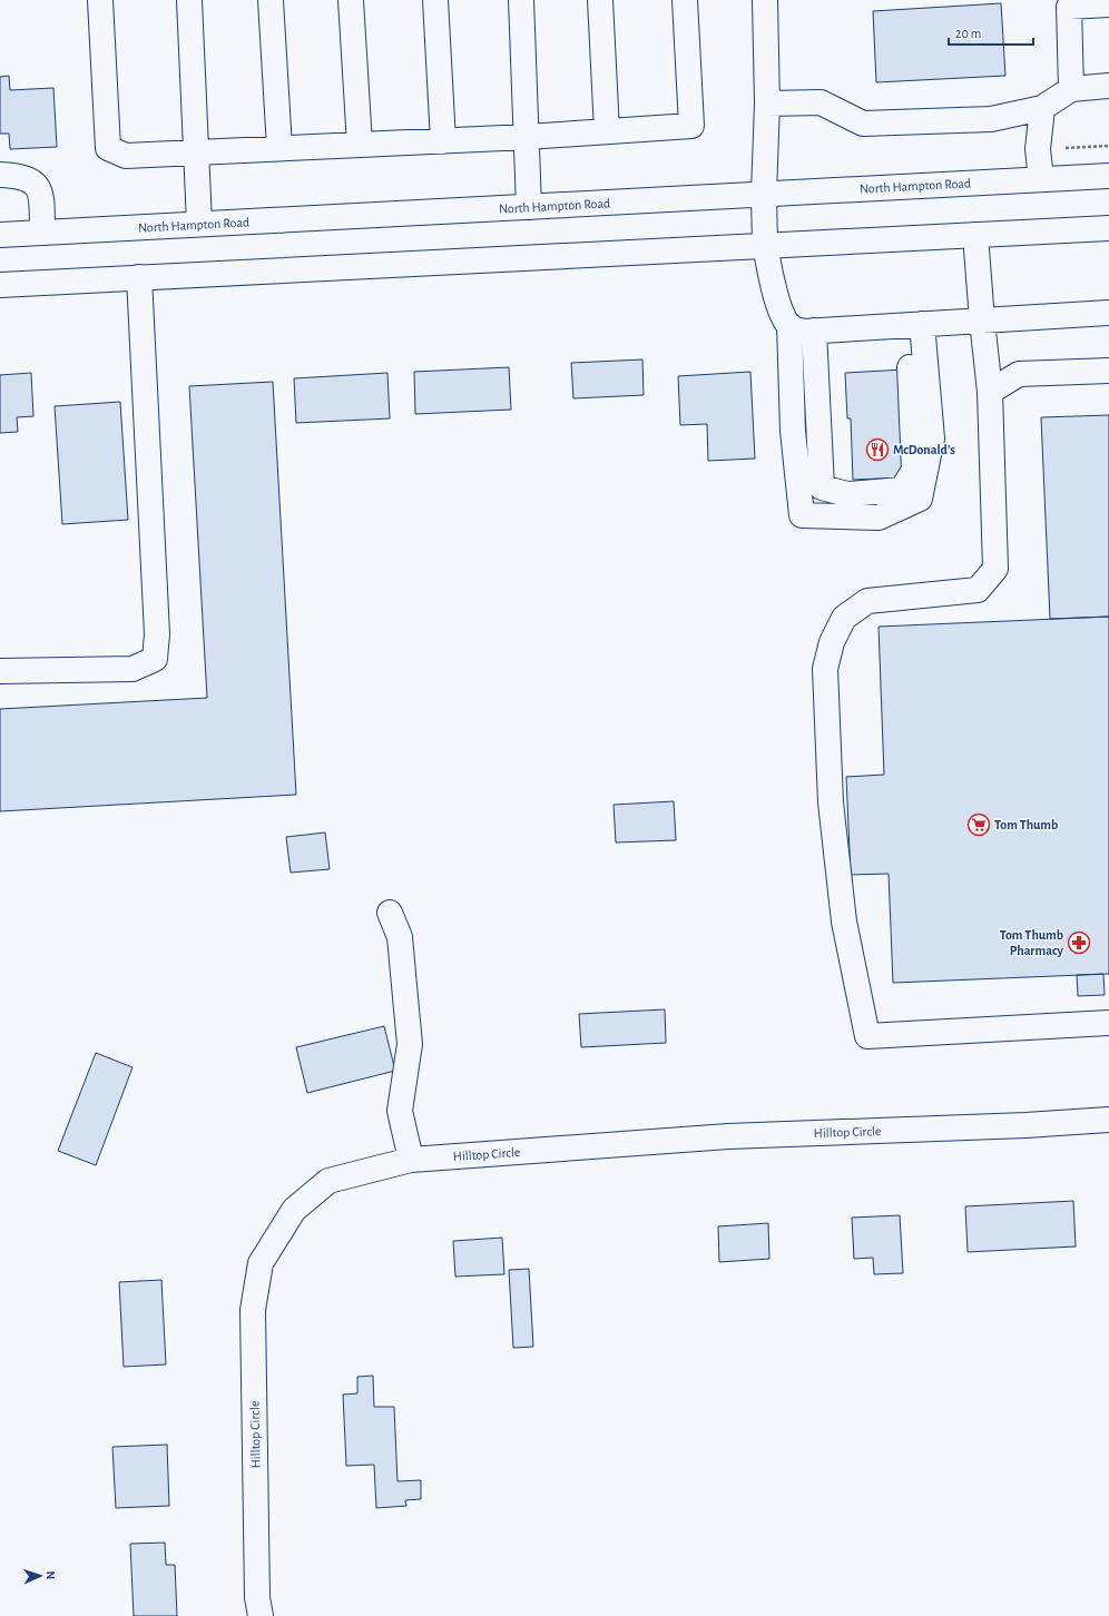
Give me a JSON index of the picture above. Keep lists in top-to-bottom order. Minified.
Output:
{"streets":{"main road":["North Hampton Road","Hilltop Circle"]},"places":{"restaurant":["McDonald's"],"supermarket":["Tom Thumb"],"pharmacy":["Tom Thumb Pharmacy"]},"scale_bar":"20 m","north":"right"}
